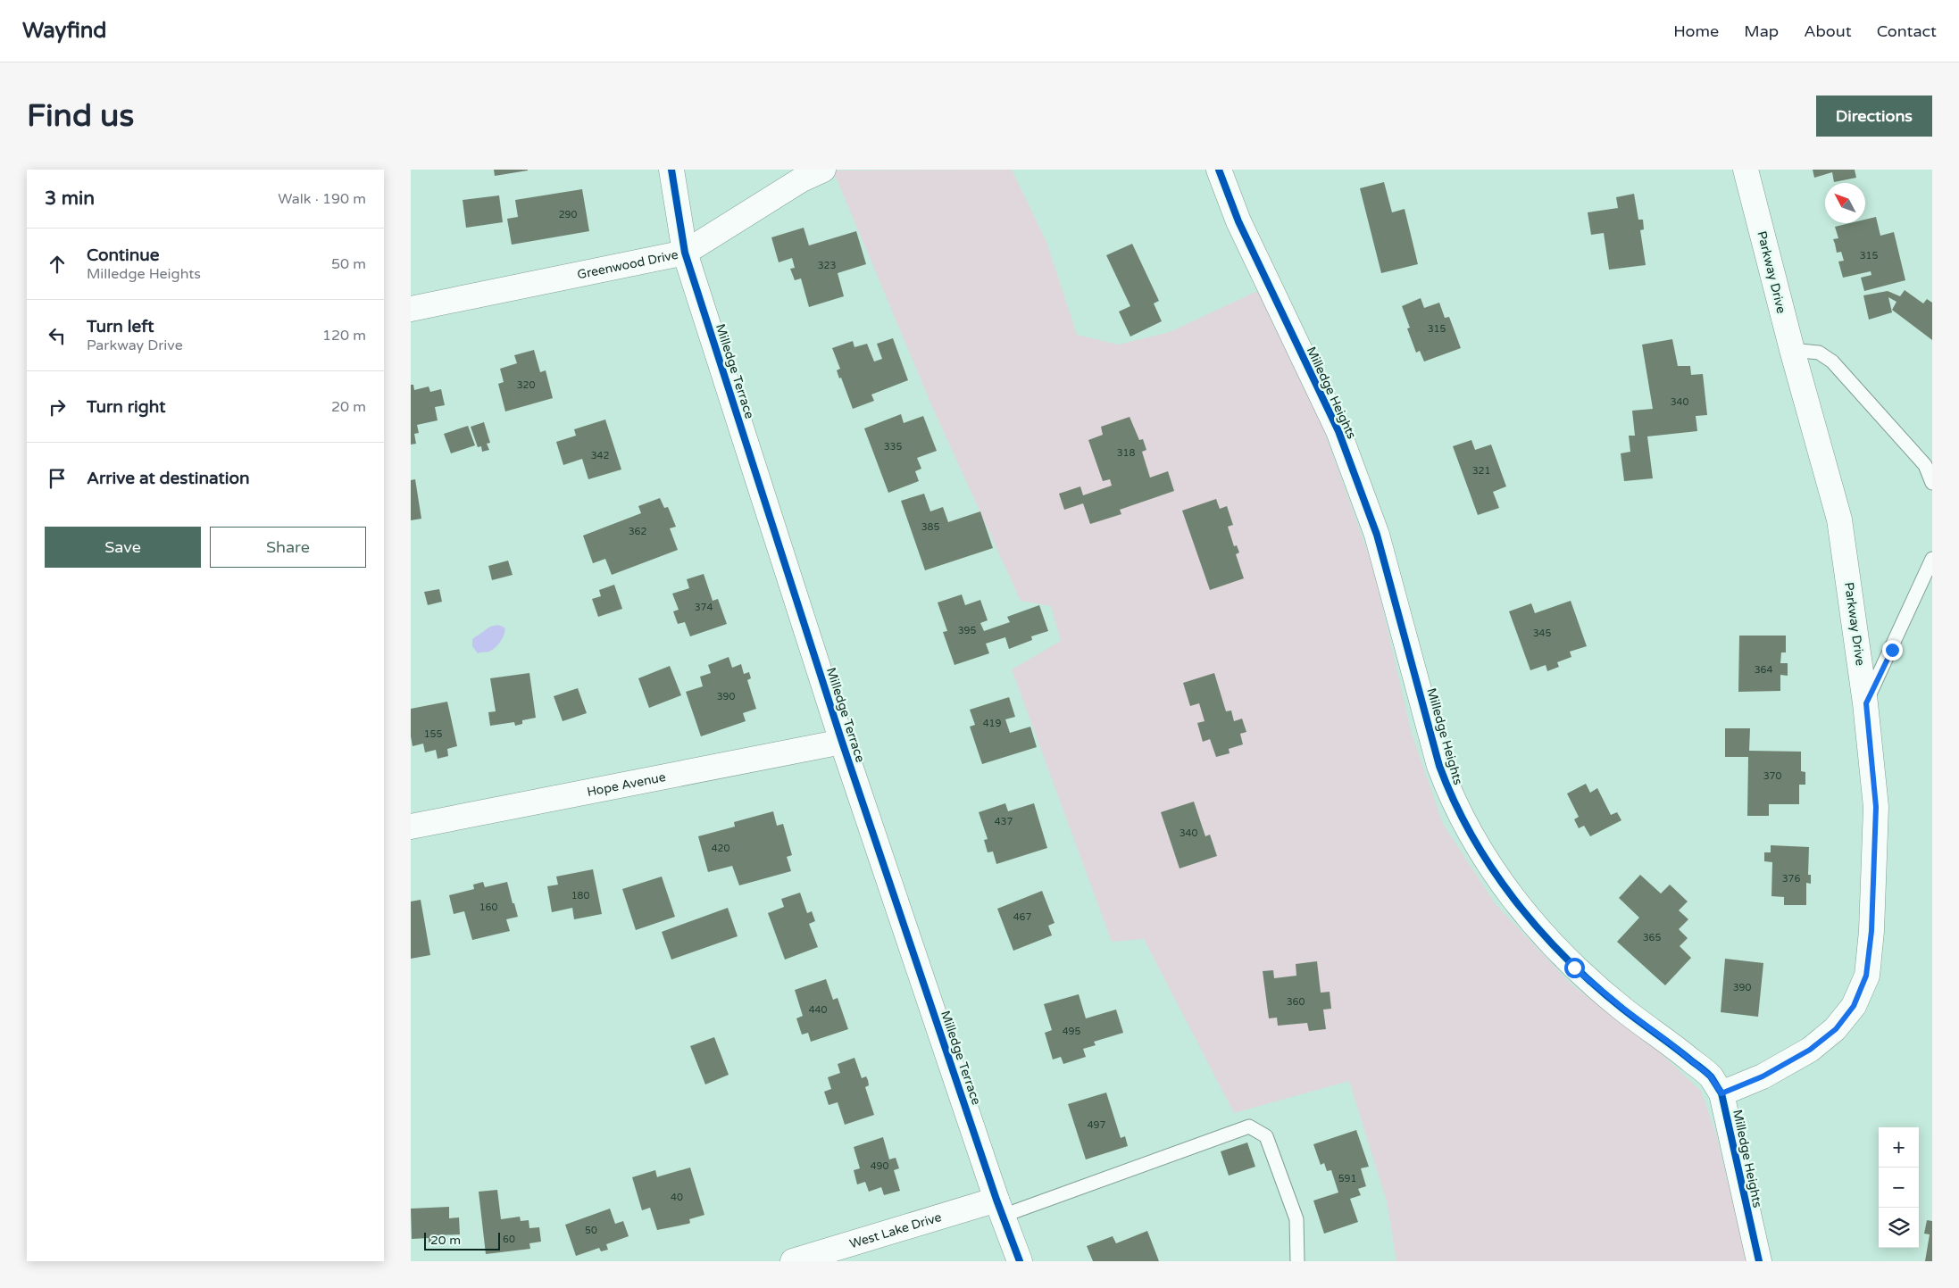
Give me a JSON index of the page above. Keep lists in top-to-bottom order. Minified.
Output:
{"streets":{"street":["Greenwood Drive","Parkway Drive","Milledge Terrace","Milledge Heights","Hope Avenue","West Lake Drive"]},"crossings":[["Greenwood Drive","Milledge Terrace"],["Parkway Drive","Milledge Heights"],["Milledge Terrace","Hope Avenue"],["Milledge Terrace","West Lake Drive"]],"house_numbers":["290","315","323","315","320","340","335","318","342","321","385","362","374","395","345","364","390","419","155","370","437","340","420","376","180","160","467","365","390","360","440","495","497","490","591","40","50","60"],"scale_bar":"20 m","north":"top left","page":{"header":"Wayfind","nav":["Home","Map","About","Contact"],"buttons":["Directions",["Save","Share"]],"title":"Find us","heading":["3 min","Walk · 190 m"],"list":[["Continue","Milledge Heights","50 m"],["Turn left","Parkway Drive","120 m"],["Turn right","20 m"],"Arrive at destination"],"map_buttons":["+","−"],"scale":"20 m"}}
